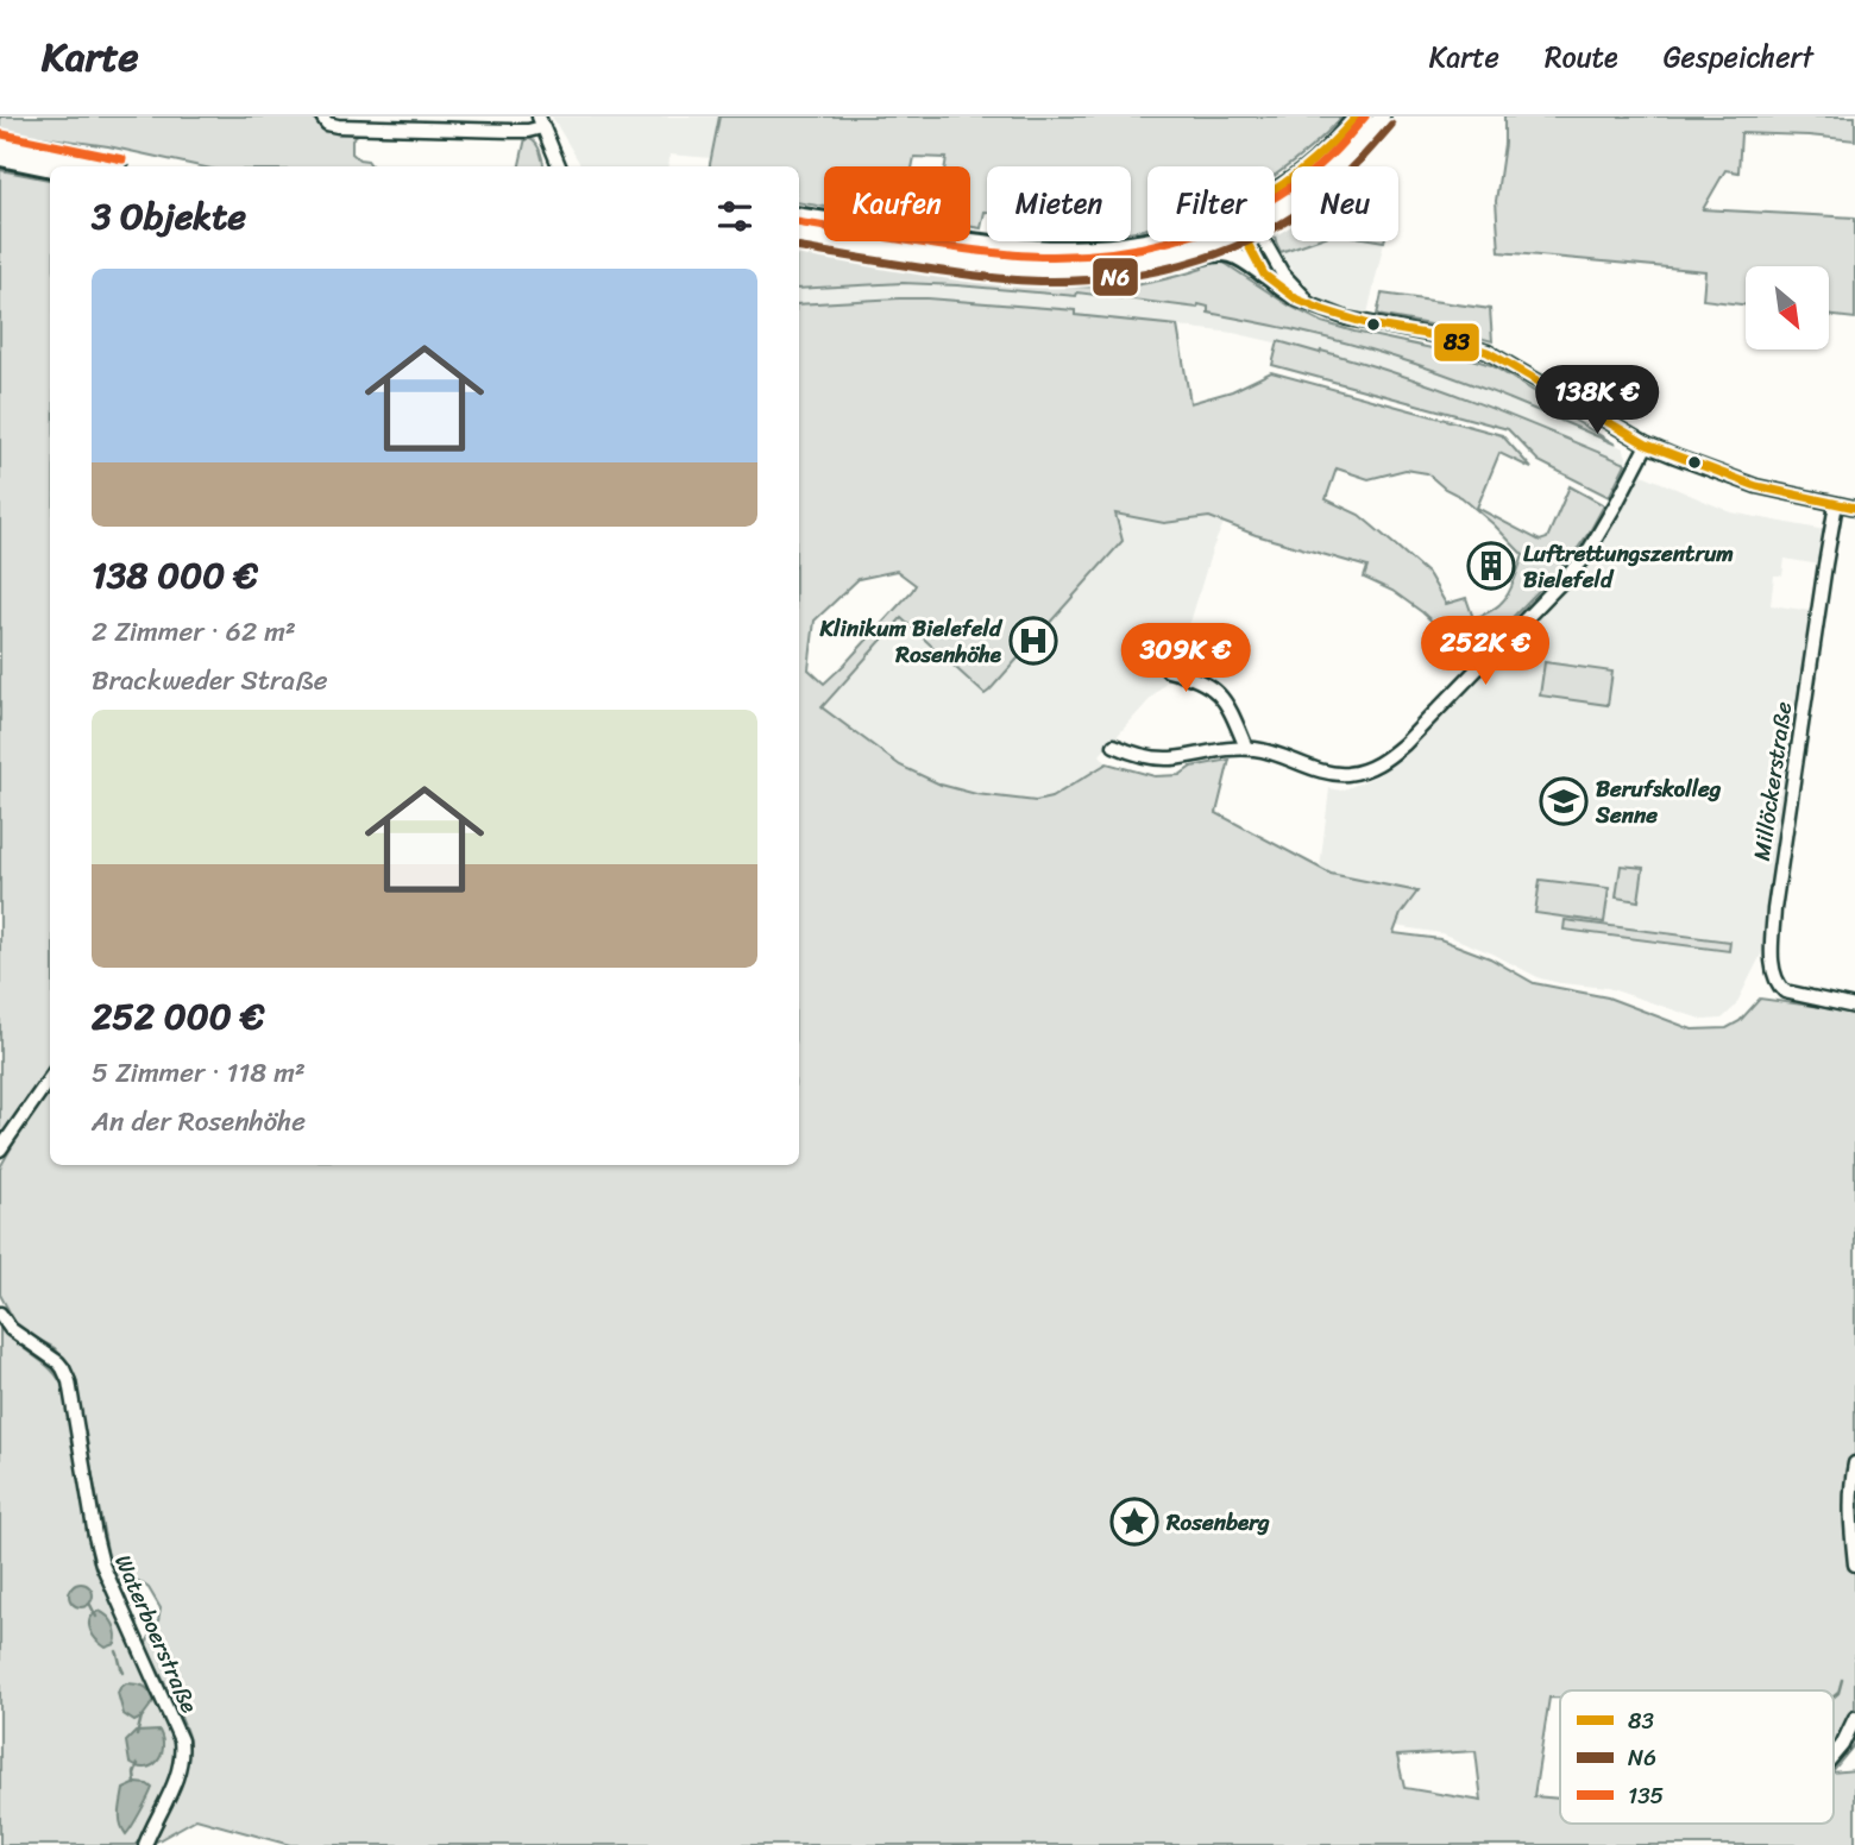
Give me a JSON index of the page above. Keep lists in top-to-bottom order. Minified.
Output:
{"streets":{"street":["Millöckerstraße","Waterboerstraße"]},"places":{"building":["Luftrettungszentrum Bielefeld"],"hospital":["Klinikum Bielefeld Rosenhöhe"],"school or university":["Berufskolleg Senne"],"place":["Rosenberg"]},"lines":["transit line 83","transit line 135","transit line N6"],"legend":["83","N6","135"],"north":"bottom right","page":{"header":"Karte","nav":["Karte","Route","Gespeichert"],"chip":["Kaufen","Mieten","Filter","Neu"],"heading":"3 Objekte","list":[{"name":"138 000 €","note":"2 Zimmer · 62 m² · Brackweder Straße"},{"name":"252 000 €","note":"5 Zimmer · 118 m² · An der Rosenhöhe"}],"price":["138K €","252K €","309K €"]}}
